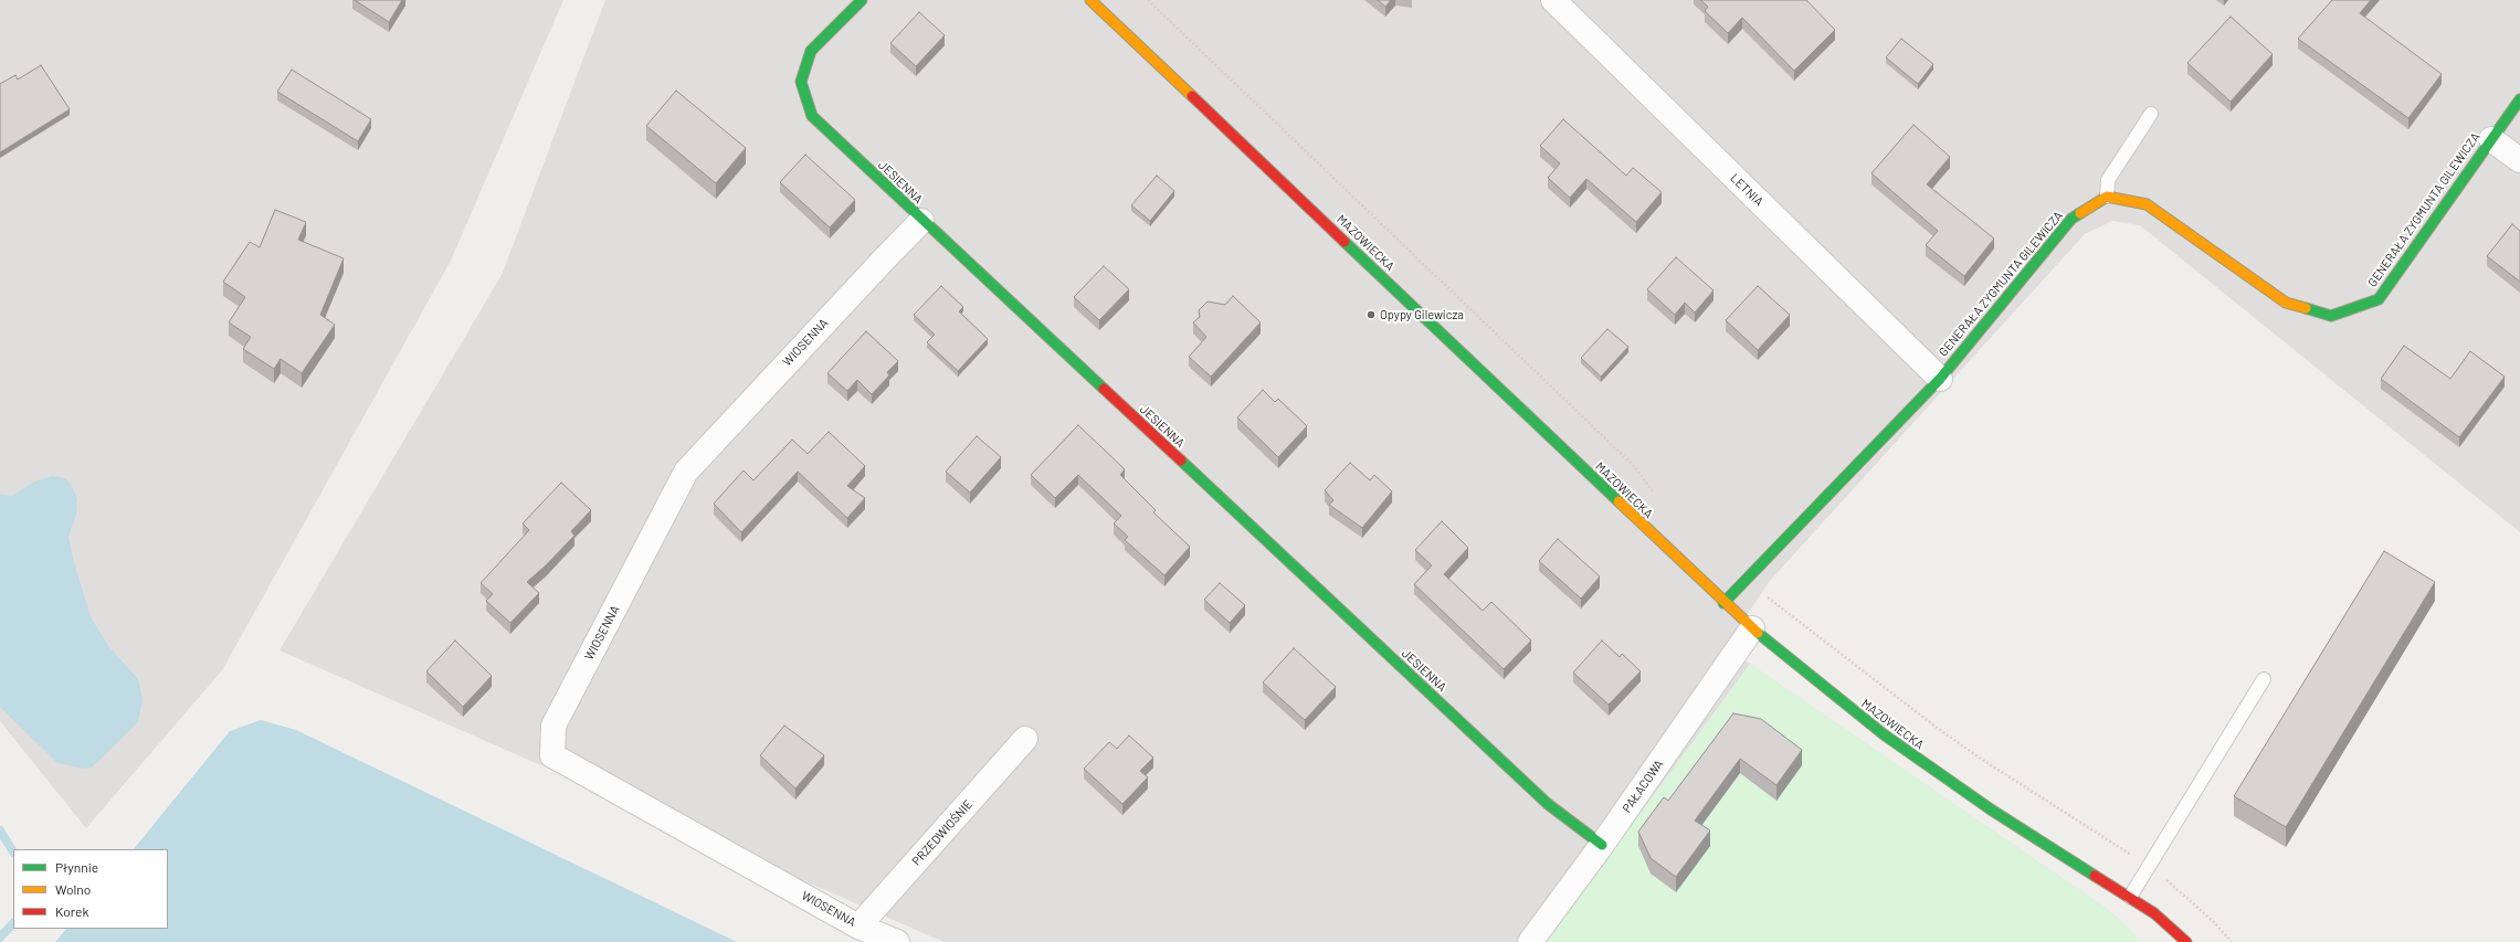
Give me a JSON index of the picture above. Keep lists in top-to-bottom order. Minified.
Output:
{"streets":{"street":["JESIENNA","LETNIA","GENERAŁA ZYGMUNTA GILEWICZA","MAZOWIECKA","WIOSENNA","PAŁACOWA","PRZEDWIOŚNIE"]},"crossings":[["JESIENNA","WIOSENNA"],["JESIENNA","PAŁACOWA"],["LETNIA","GENERAŁA ZYGMUNTA GILEWICZA"],["GENERAŁA ZYGMUNTA GILEWICZA","MAZOWIECKA"],["MAZOWIECKA","PAŁACOWA"],["WIOSENNA","PRZEDWIOŚNIE"]],"places":["Opypy Gilewicza"],"legend":["Płynnie","Wolno","Korek"]}
